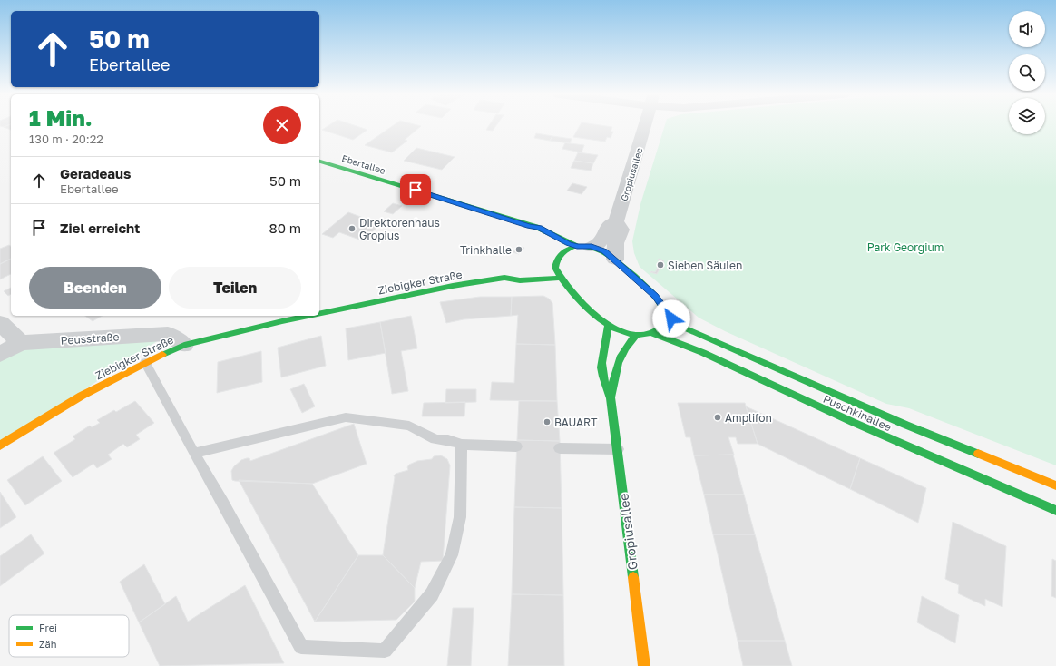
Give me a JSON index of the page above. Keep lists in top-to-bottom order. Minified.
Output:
{"streets":{"main road":["Ebertallee","Gropiusallee","Ziebigker Straße","Puschkinallee"],"street":["Peusstraße"]},"crossings":[["Ebertallee","Gropiusallee"],["Ziebigker Straße","Peusstraße"]],"parks":["Park Georgium"],"places":["Direktorenhaus Gropius","Trinkhalle","Sieben Säulen","Amplifon","BAUART"],"legend":["Frei","Zäh"],"page":{"turn":["50 m","Ebertallee"],"heading":["1 Min.","130 m · 20:22"],"list":[{"name":"Geradeaus","note":"Ebertallee","value":"50 m"},{"name":"Ziel erreicht","value":"80 m"}],"buttons":["Beenden","Teilen"]}}
